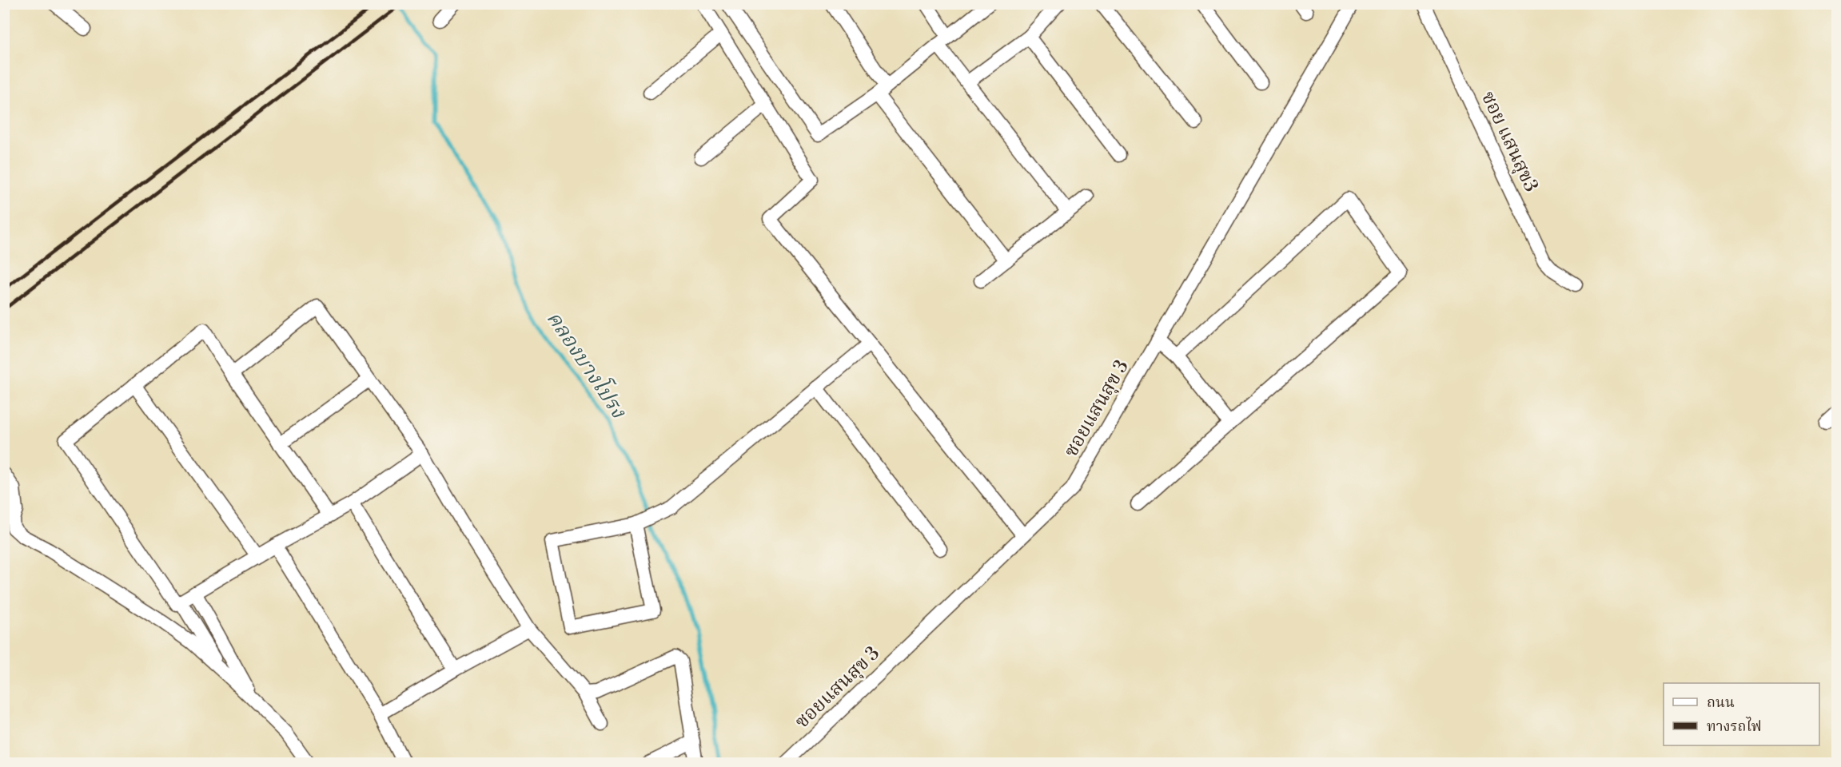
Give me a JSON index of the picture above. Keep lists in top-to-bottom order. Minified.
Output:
{"streets":{"street":["ซอย แสนสุข3","ซอยแสนสุข 3"]},"water":["คลองบางโปรง"],"legend":["ถนน","ทางรถไฟ"]}
